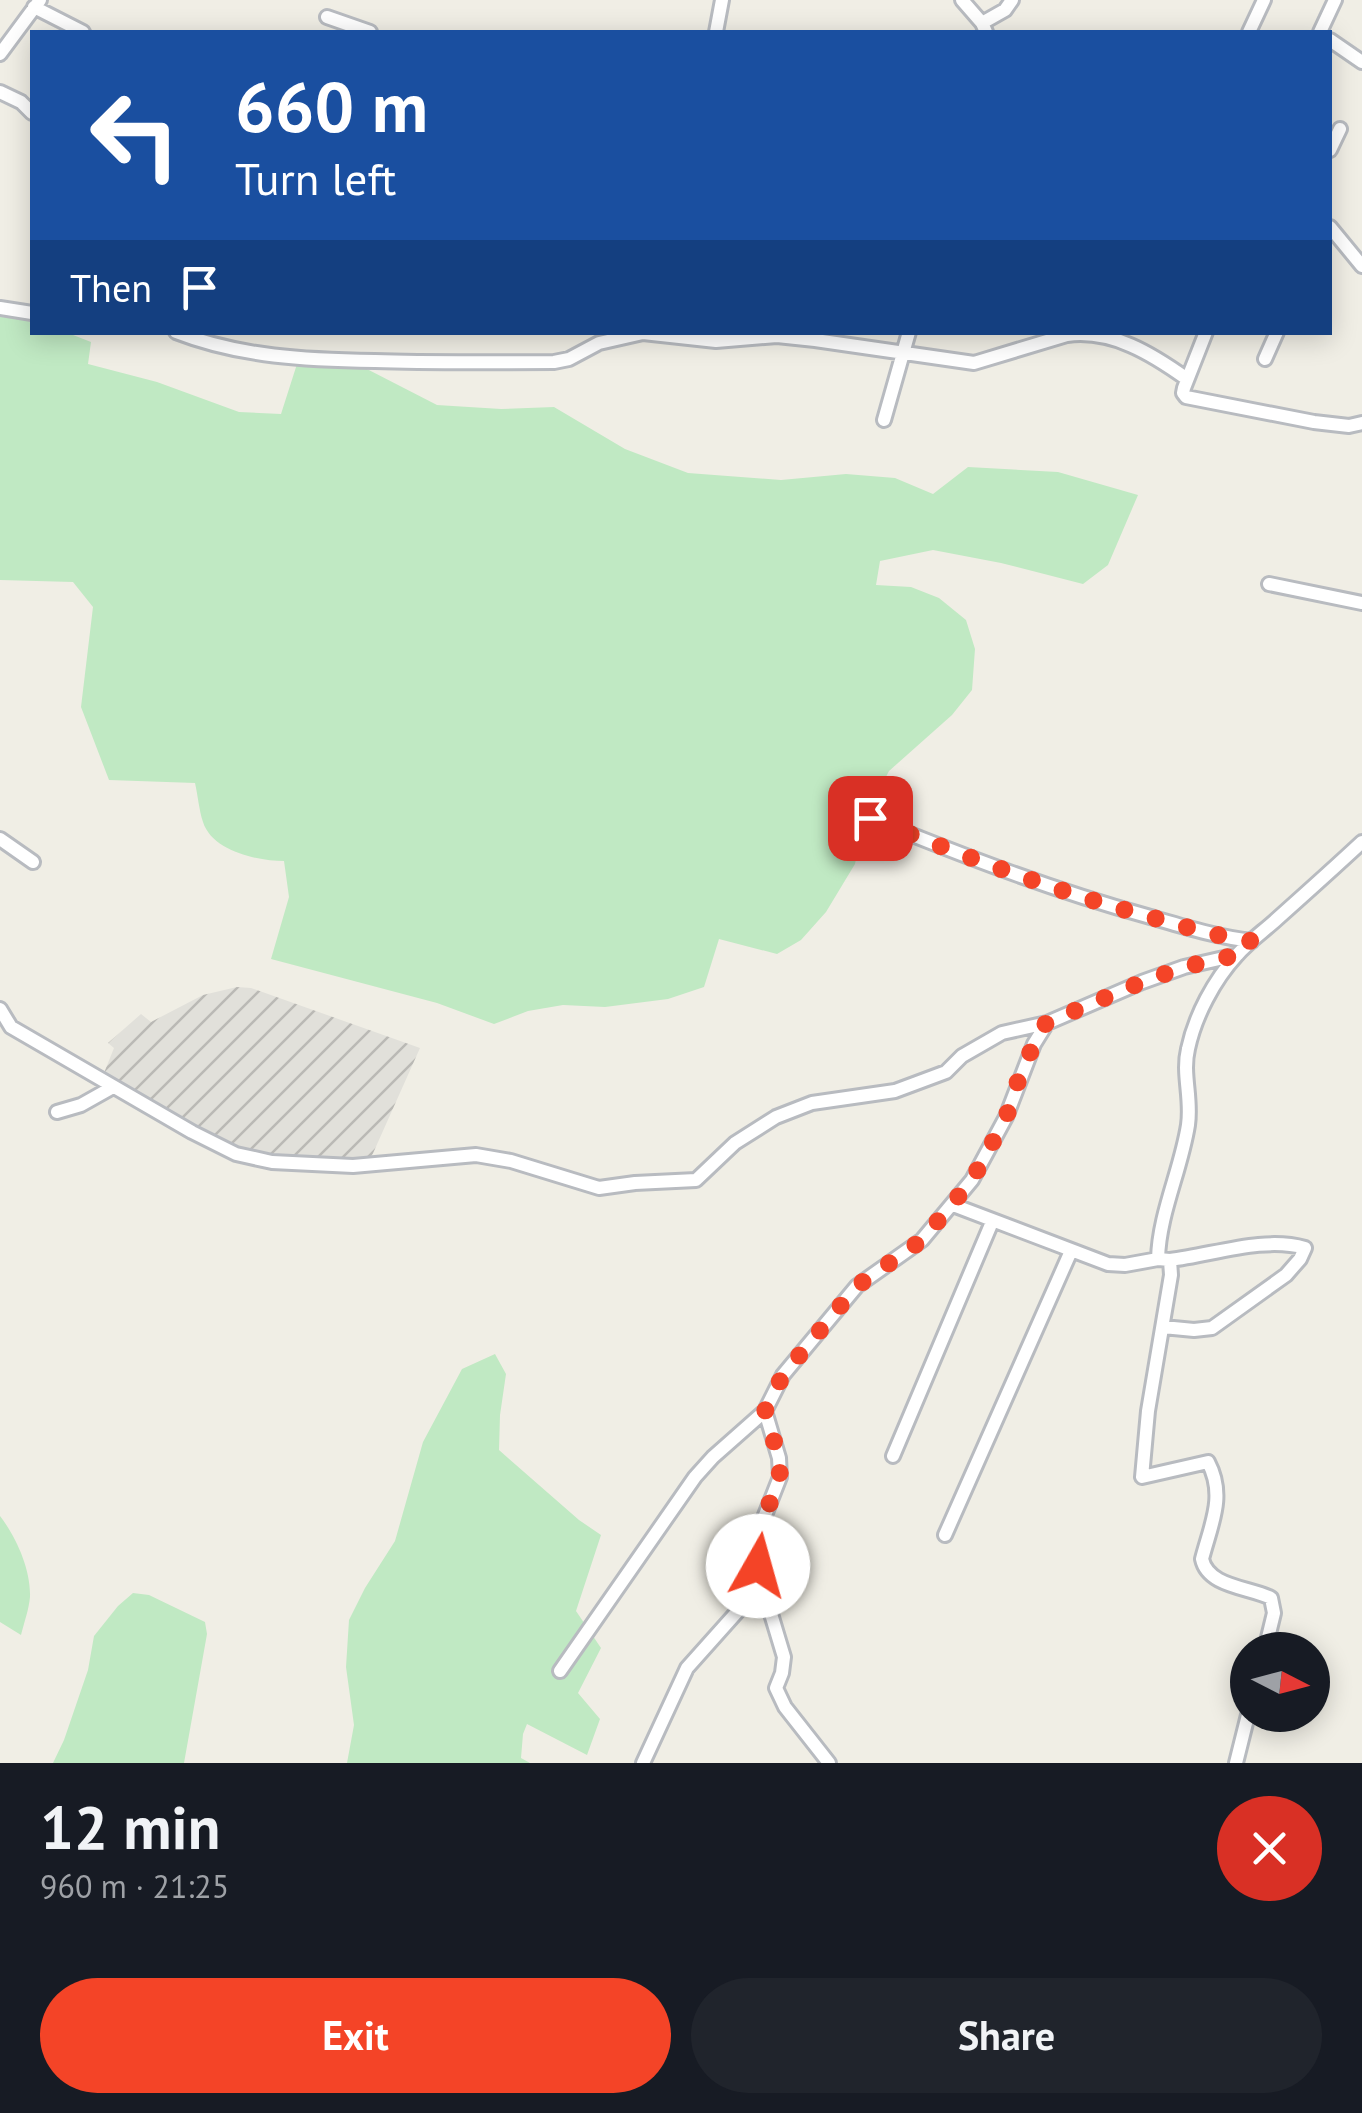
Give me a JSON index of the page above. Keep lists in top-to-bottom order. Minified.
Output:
{"north":"right","page":{"turn":["660 m","Turn left"],"then":"Then","heading":["12 min","960 m · 21:25"],"buttons":["Exit","Share"]}}
